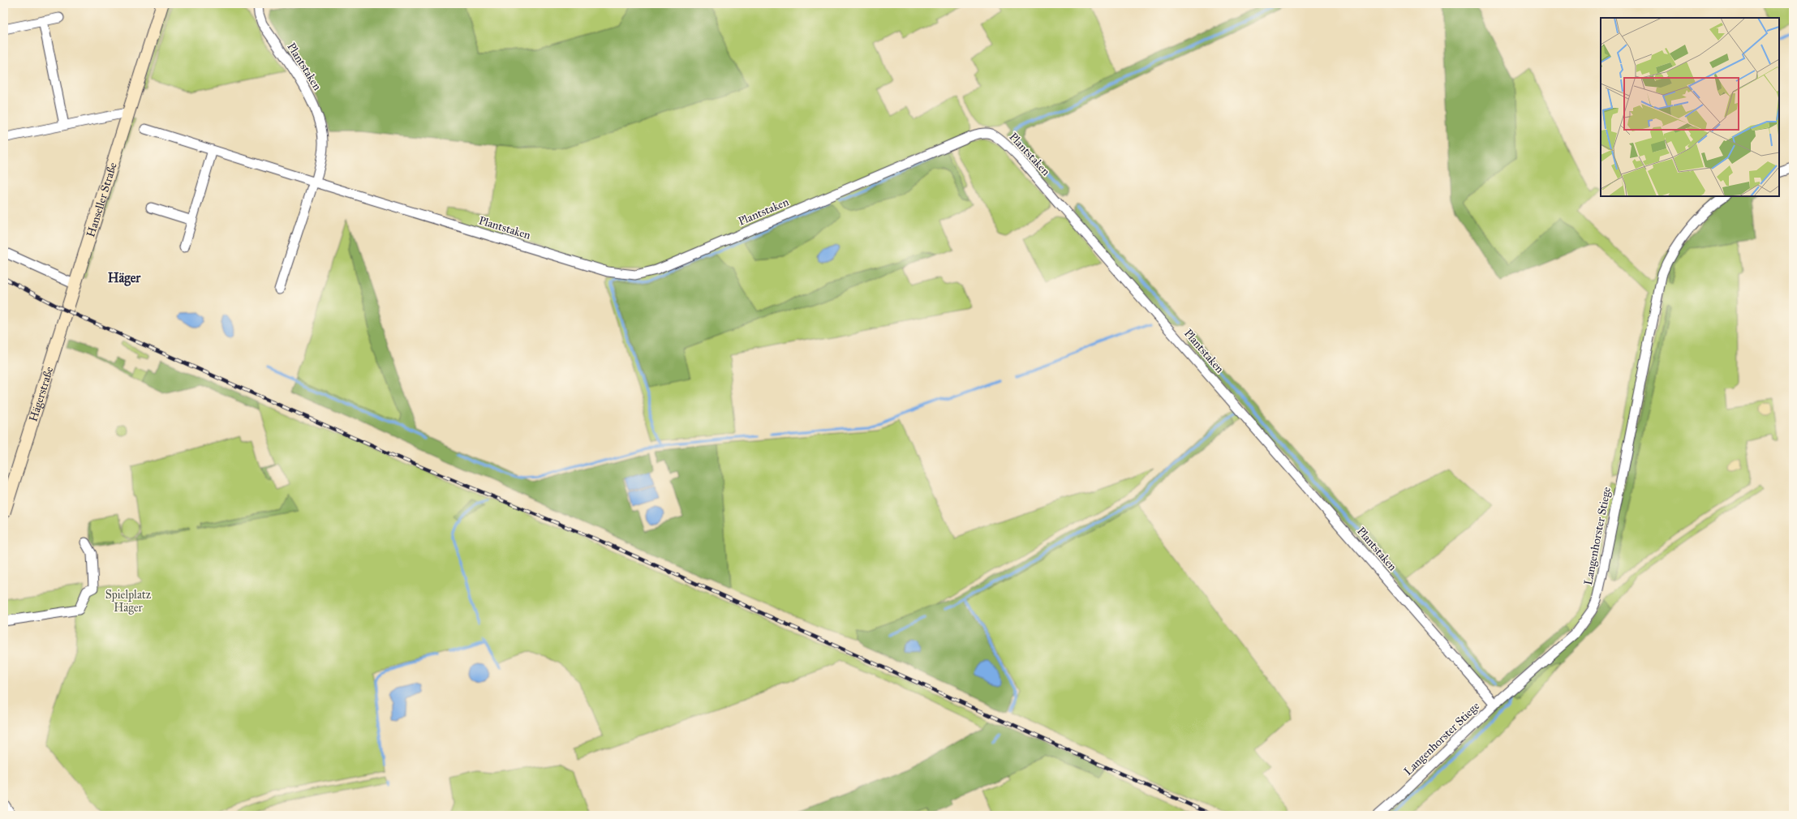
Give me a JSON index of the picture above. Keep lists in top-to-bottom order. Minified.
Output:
{"streets":{"main road":["Hanseller Straße","Hägerstraße"],"street":["Plantstaken","Langenhorster Stiege"]},"crossings":[["Plantstaken","Langenhorster Stiege"],["Hanseller Straße","Hägerstraße"]],"districts":["Häger"],"parks":["Spielplatz Häger"]}
